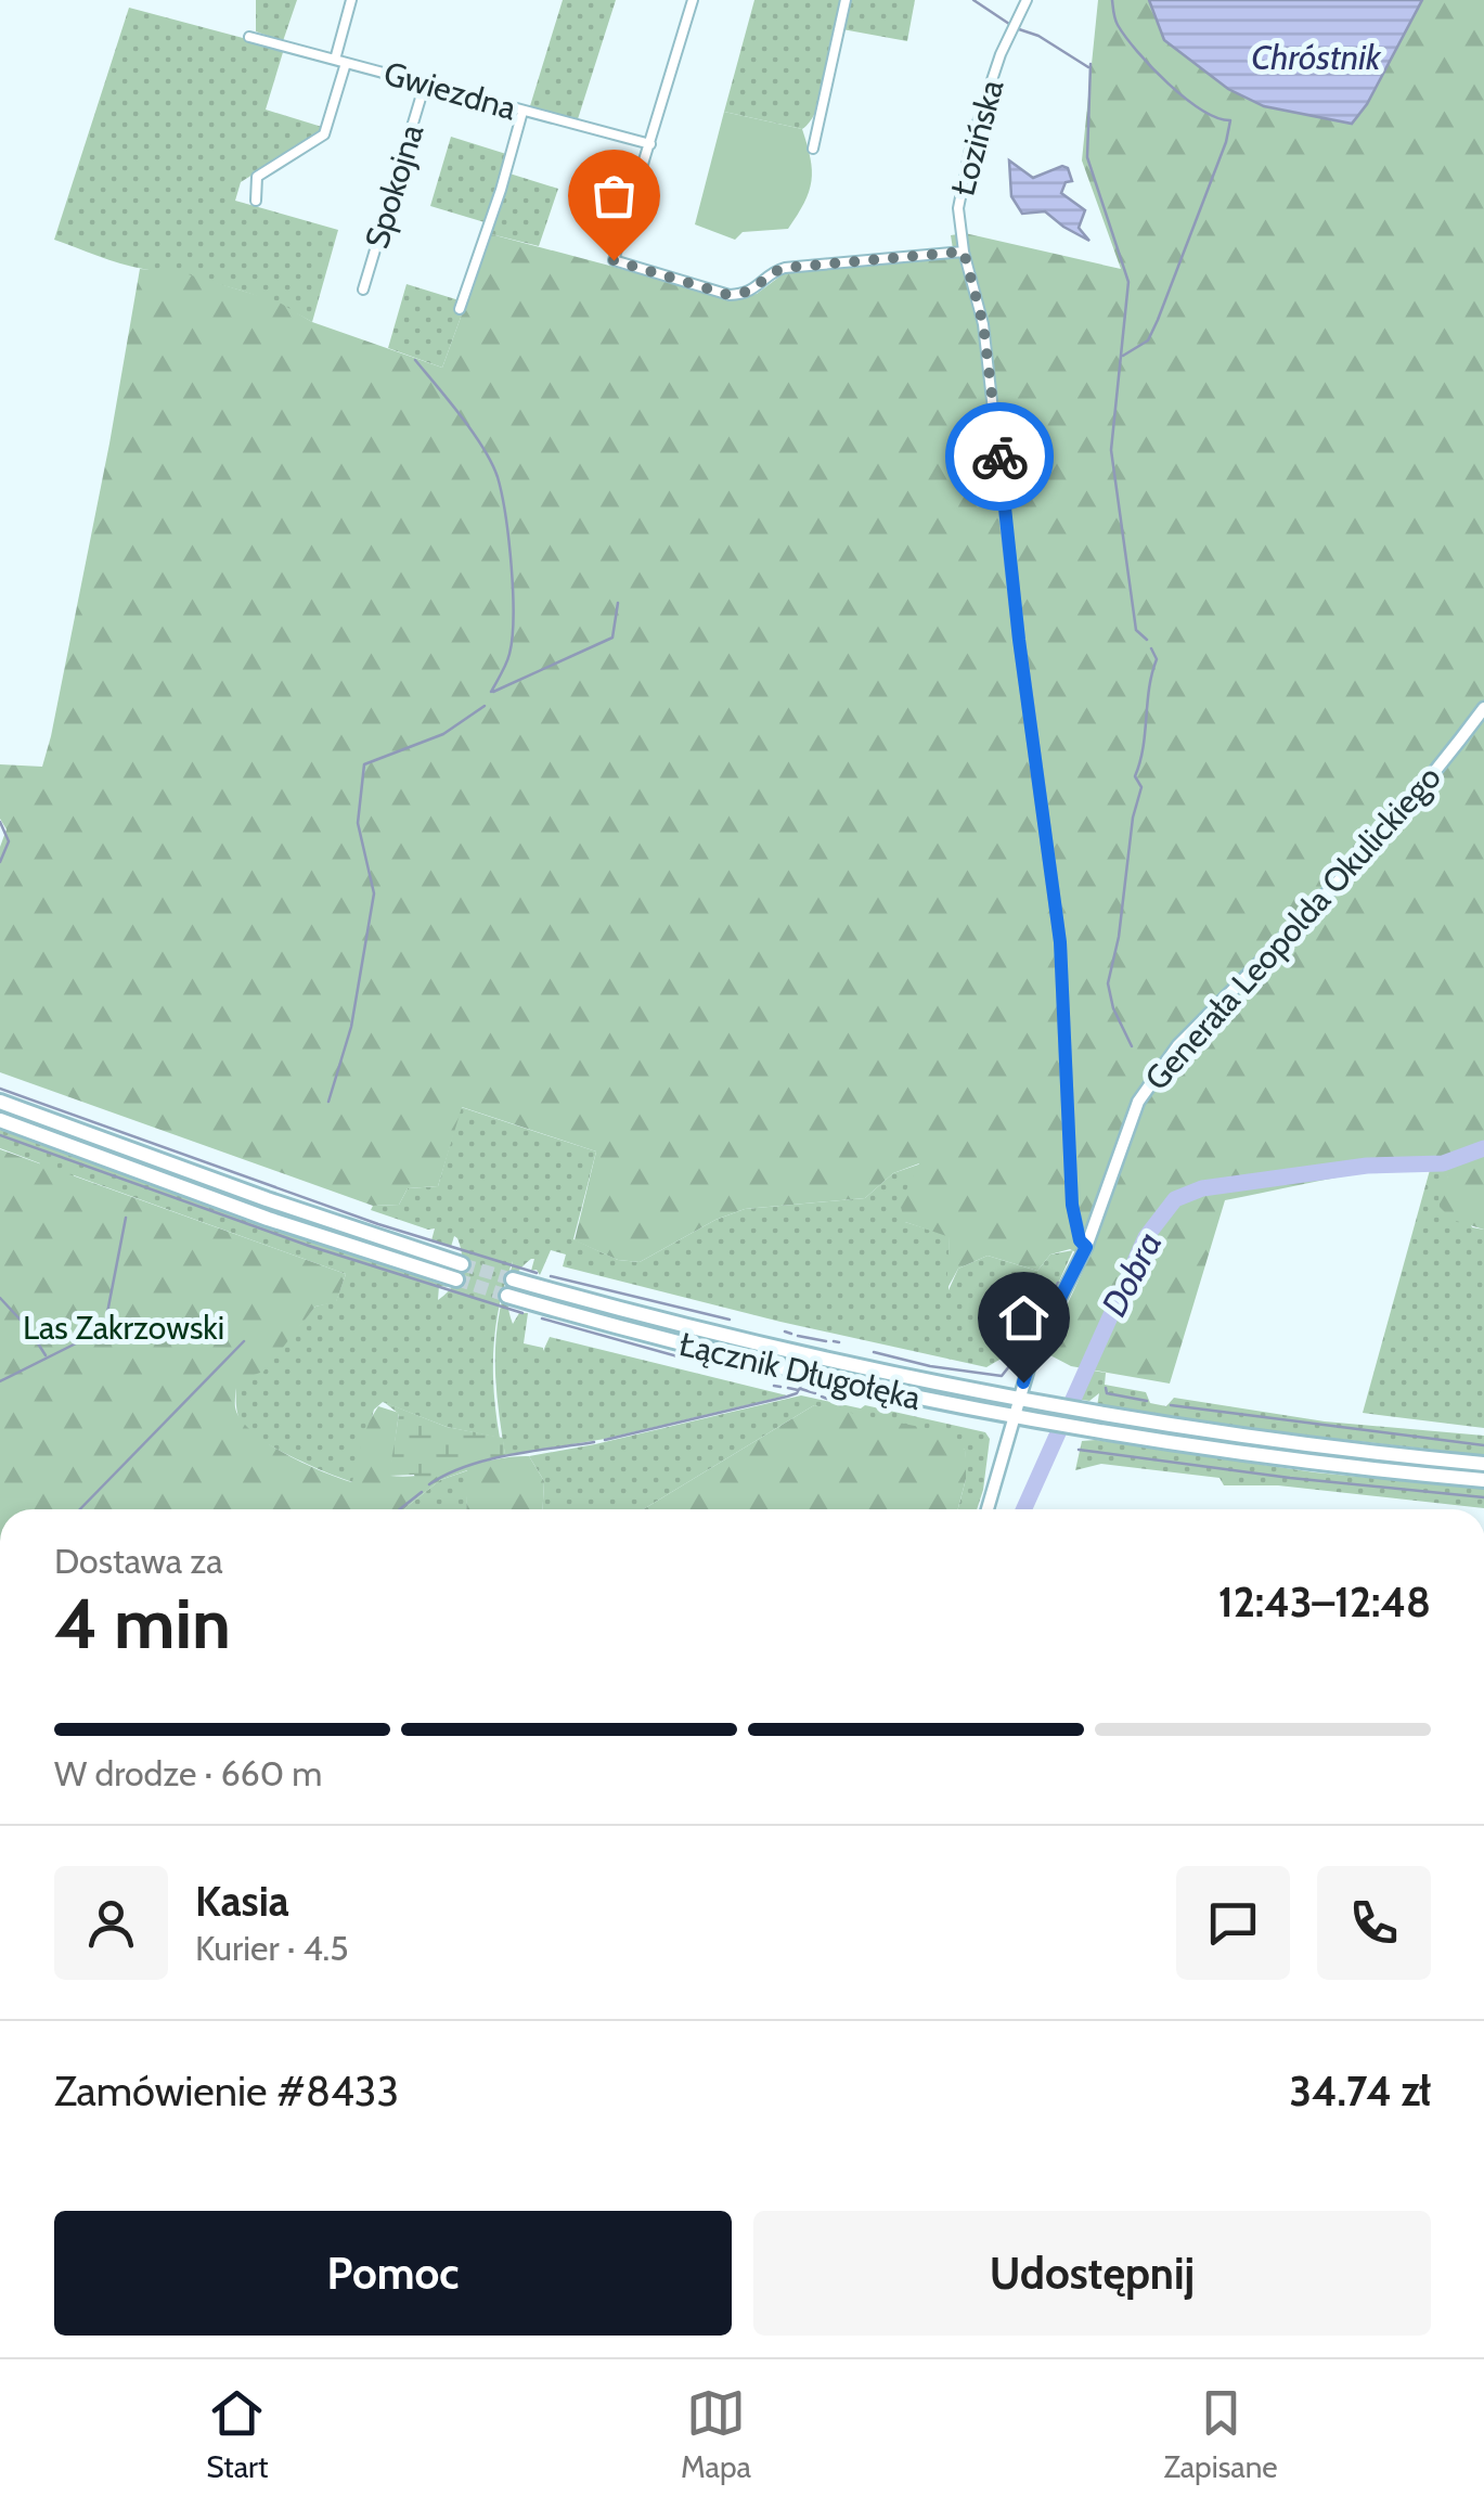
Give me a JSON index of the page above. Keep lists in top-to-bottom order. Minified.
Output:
{"streets":{"main road":["Łącznik Długołęka"],"street":["Gwiezdna","Łozińska","Spokojna","Generała Leopolda Okulickiego"]},"crossings":[["Gwiezdna","Spokojna"],["Łozińska","Generała Leopolda Okulickiego"],["Generała Leopolda Okulickiego","Łącznik Długołęka"]],"water":["Chróstnik","Dobra"],"parks":["Las Zakrzowski"],"page":{"heading":["4 min","Dostawa za","12:43–12:48"],"panel":["Kasia","Kurier · 4.5","Zamówienie #8433","34.74 zł"],"bar":"W drodze · 660 m","buttons":["Pomoc","Udostępnij"],"tabs":["Start","Mapa","Zapisane"]}}
